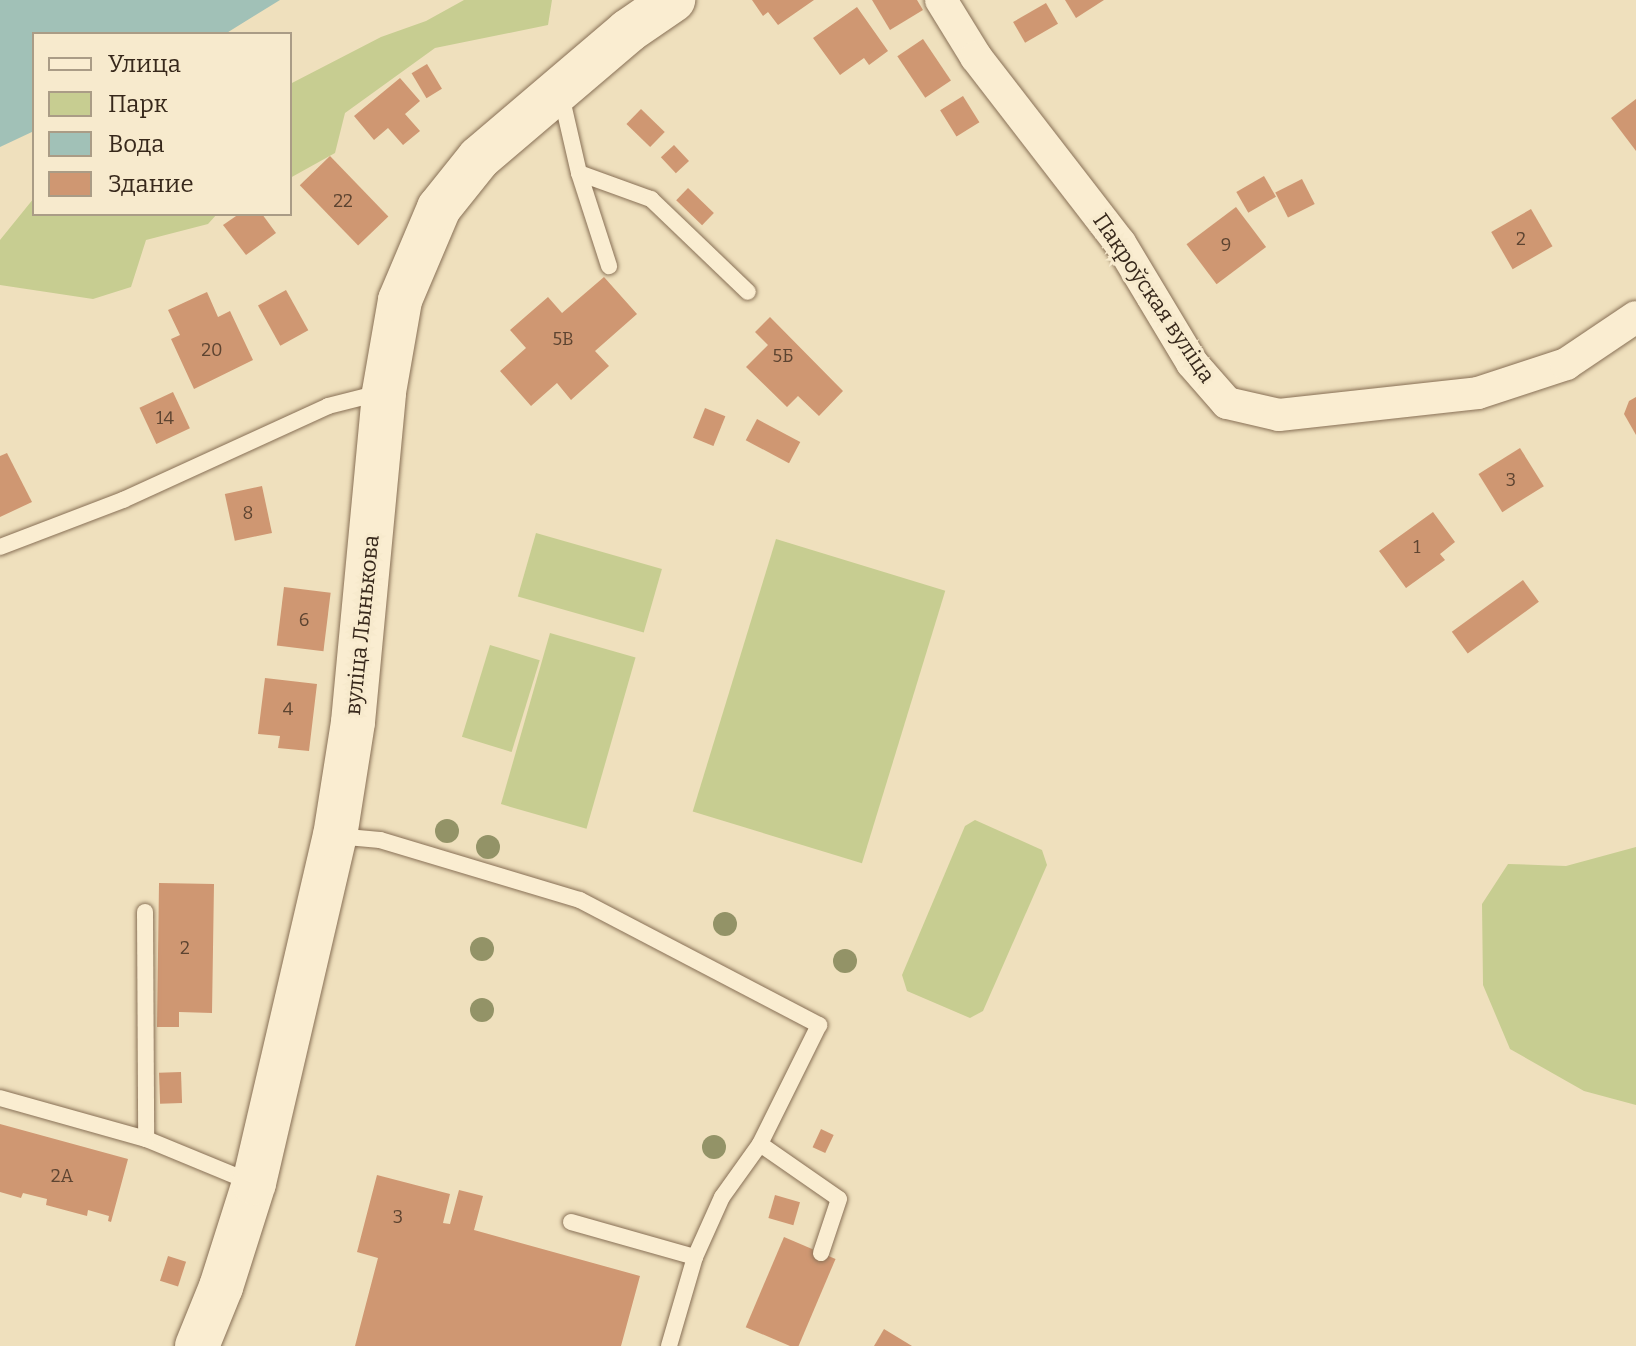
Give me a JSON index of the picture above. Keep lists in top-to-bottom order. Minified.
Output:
{"streets":{"street":["Пакроўская вуліца","вуліца Лынькова"]},"house_numbers":["22","2","9","5В","20","5Б","14","3","8","1","6","4","2","2А","3"],"legend":["Улица","Парк","Вода","Здание"]}
